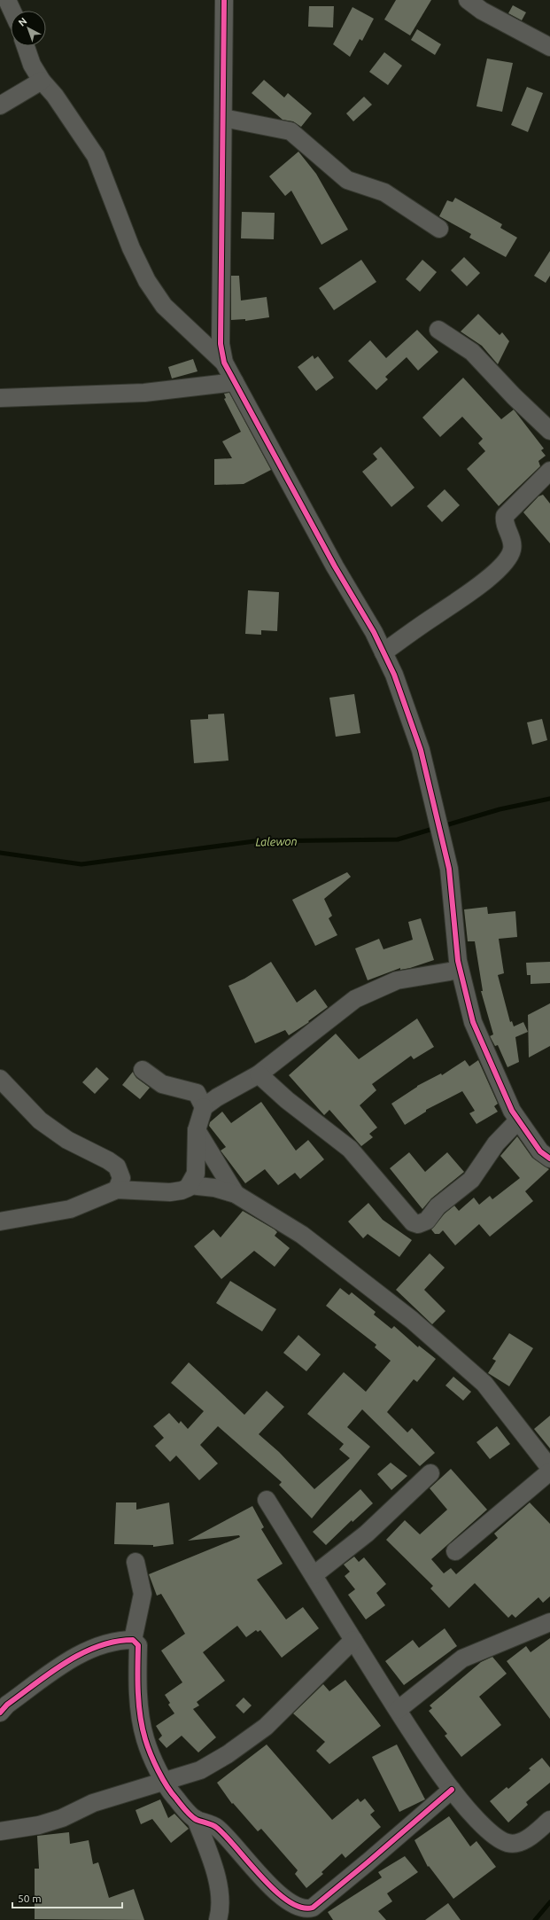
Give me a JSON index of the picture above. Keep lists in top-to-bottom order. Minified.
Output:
{"water":["Lalewon"],"scale_bar":"50 m","north":"top left"}
